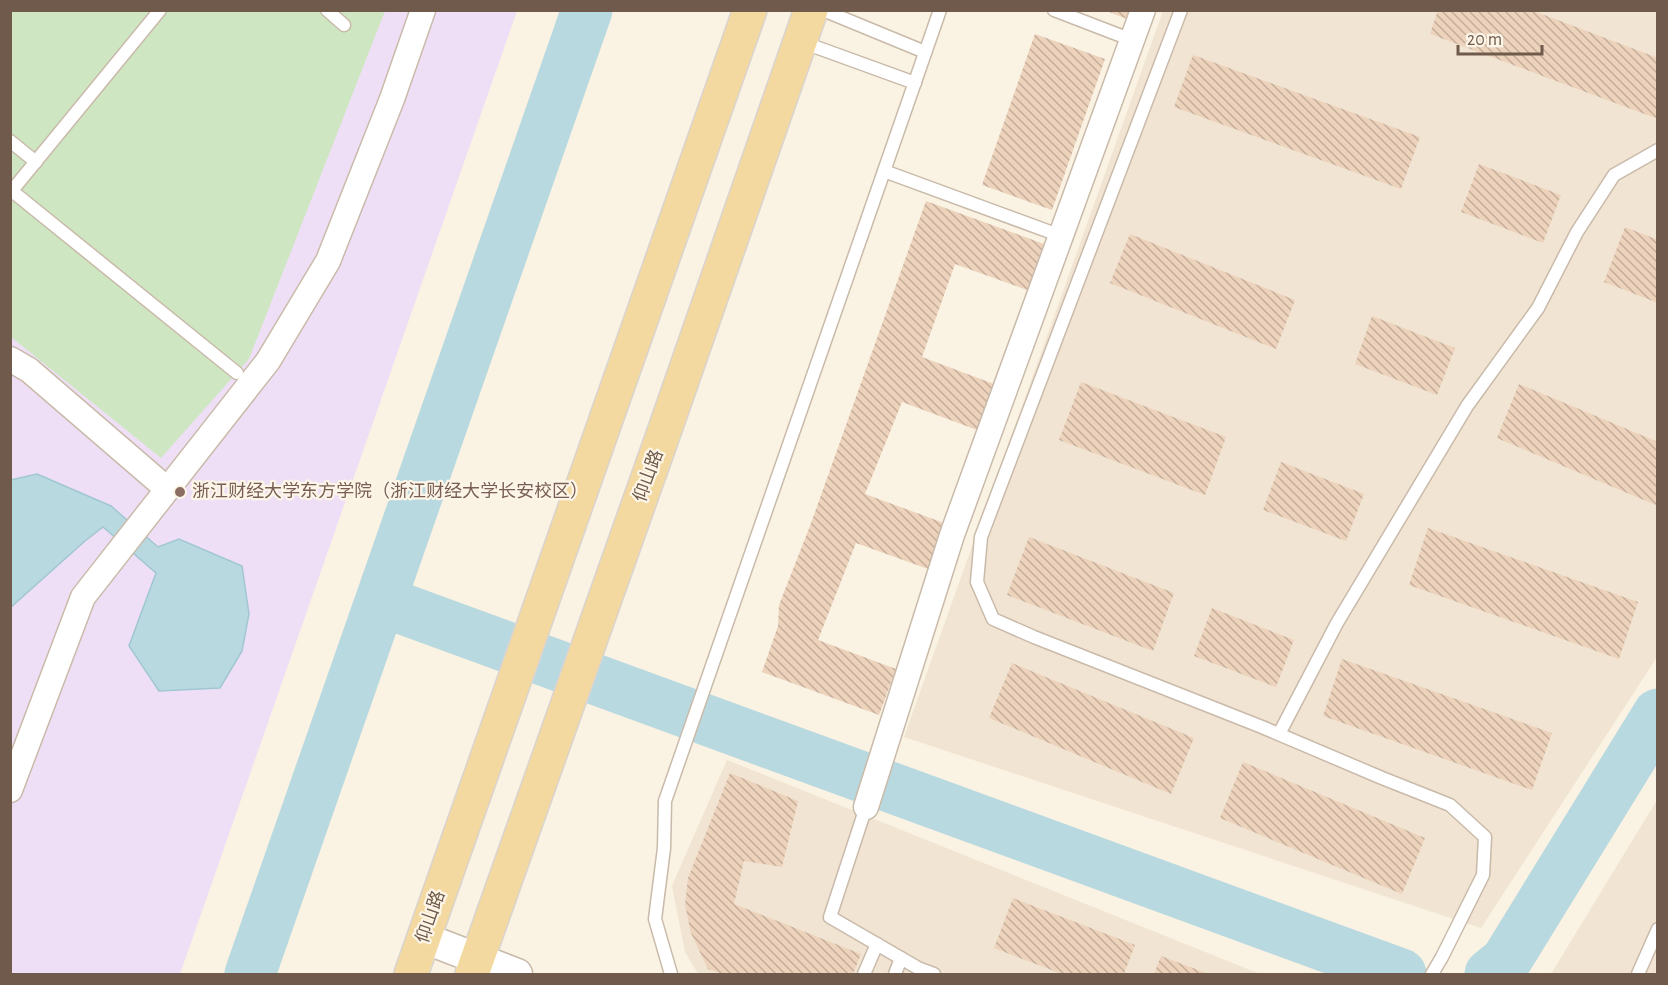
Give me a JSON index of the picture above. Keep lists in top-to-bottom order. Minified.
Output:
{"streets":{"main road":["仰山路"]},"places":["浙江财经大学东方学院（浙江财经大学长安校区）"],"scale_bar":"20 m"}
